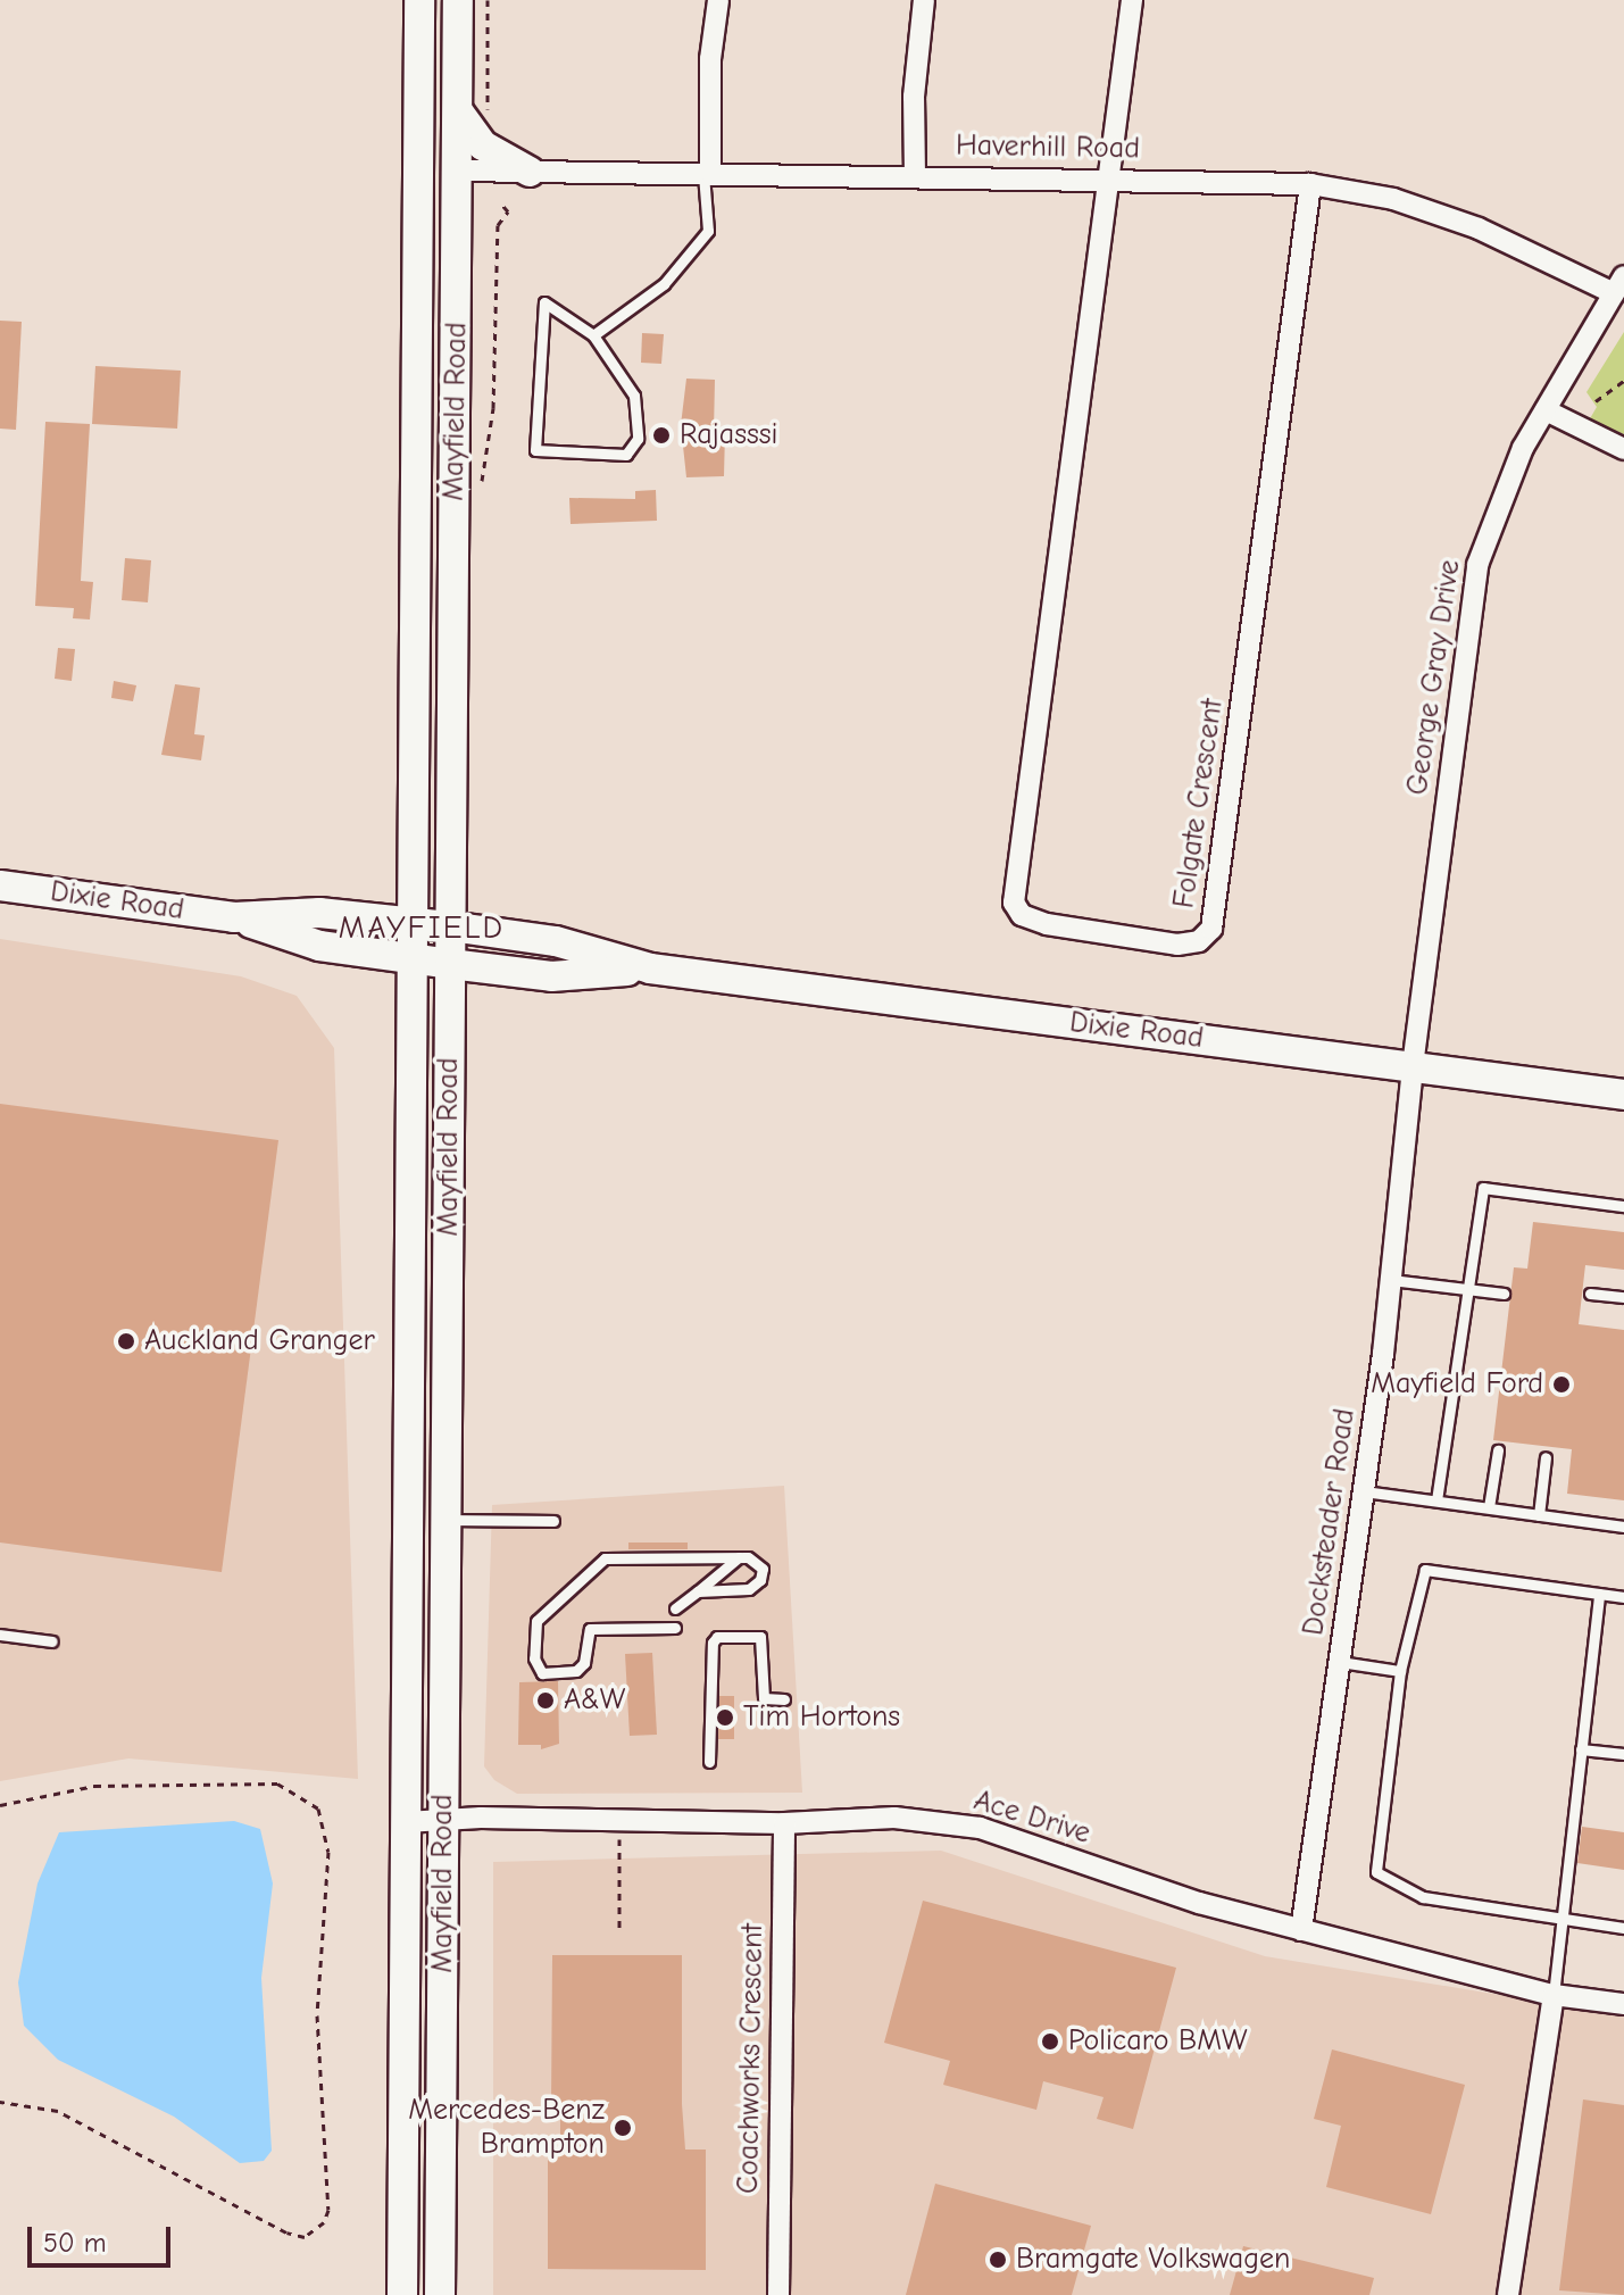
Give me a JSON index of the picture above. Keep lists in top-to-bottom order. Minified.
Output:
{"streets":{"main road":["Mayfield Road","Dixie Road"],"street":["Haverhill Road","George Gray Drive","Folgate Crescent","Docksteader Road","Ace Drive","Coachworks Crescent"]},"crossings":[["Haverhill Road","Mayfield Road"],["Haverhill Road","George Gray Drive"],["Haverhill Road","Folgate Crescent"],["Mayfield Road","Dixie Road"],["Mayfield Road","Ace Drive"],["George Gray Drive","Dixie Road"],["George Gray Drive","Docksteader Road"],["Dixie Road","Docksteader Road"],["Docksteader Road","Ace Drive"],["Ace Drive","Coachworks Crescent"]],"districts":["MAYFIELD"],"places":["Rajasssi","Auckland Granger","Mayfield Ford","A&W","Tim Hortons","Policaro BMW","Mercedes-Benz Brampton","Bramgate Volkswagen"],"scale_bar":"50 m"}
